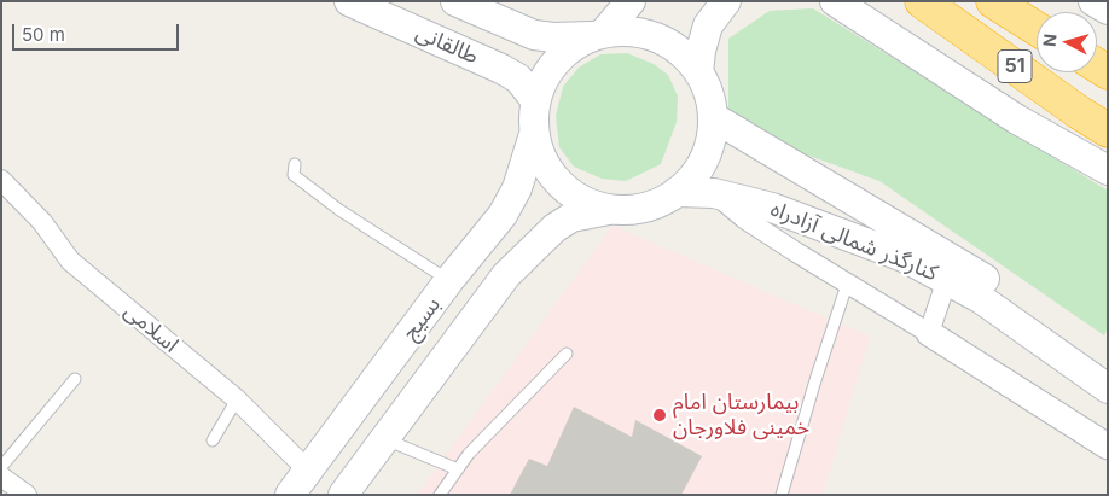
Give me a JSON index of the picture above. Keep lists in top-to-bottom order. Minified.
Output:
{"streets":{"highway":["51"],"main road":["طالقانی","کنارگذر شمالی آزادراه","بسیج"],"street":["اسلامی"]},"crossings":[["طالقانی","کنارگذر شمالی آزادراه"],["طالقانی","بسیج"],["کنارگذر شمالی آزادراه","بسیج"],["بسیج","اسلامی"]],"places":["بیمارستان امام خمینی فلاورجان"],"scale_bar":"50 m","north":"left"}
